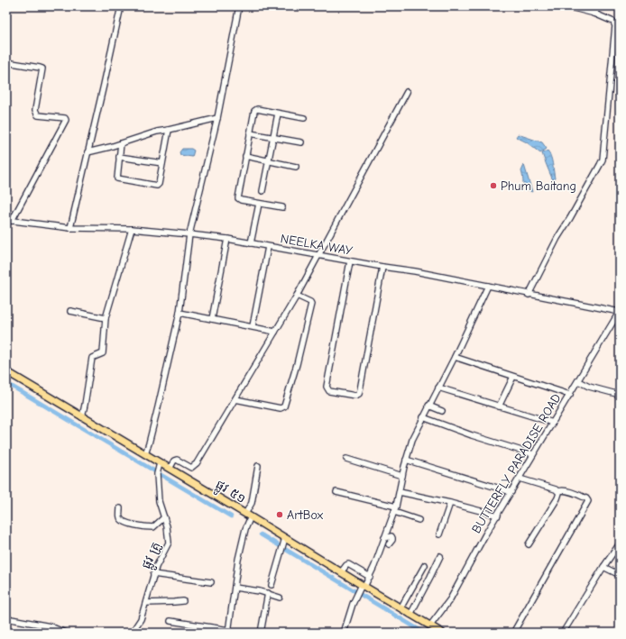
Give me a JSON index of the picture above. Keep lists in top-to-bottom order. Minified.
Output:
{"streets":{"main road":["ផ្លូវ ៥១"],"street":["NEELKA WAY","BUTTERFLY PARADISE ROAD","ផ្លូវ គ្រូ"]},"crossings":[["NEELKA WAY","BUTTERFLY PARADISE ROAD"],["BUTTERFLY PARADISE ROAD","ផ្លូវ ៥១"],["ផ្លូវ ៥១","ផ្លូវ គ្រូ"]],"places":["Phum Baitang","ArtBox"]}
